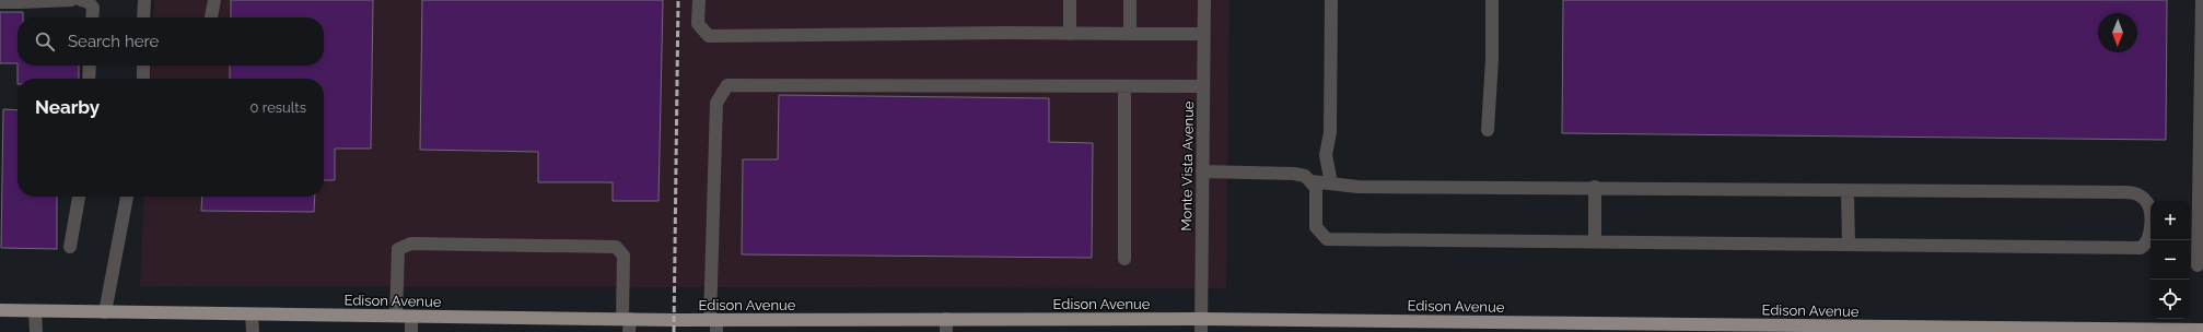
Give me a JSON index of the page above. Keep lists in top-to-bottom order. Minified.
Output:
{"streets":{"main road":["Edison Avenue"],"street":["Monte Vista Avenue"]},"crossings":[["Monte Vista Avenue","Edison Avenue"]],"north":"bottom","page":{"search":"Search here","heading":["Nearby","0 results"],"map_buttons":["+","−"]}}
